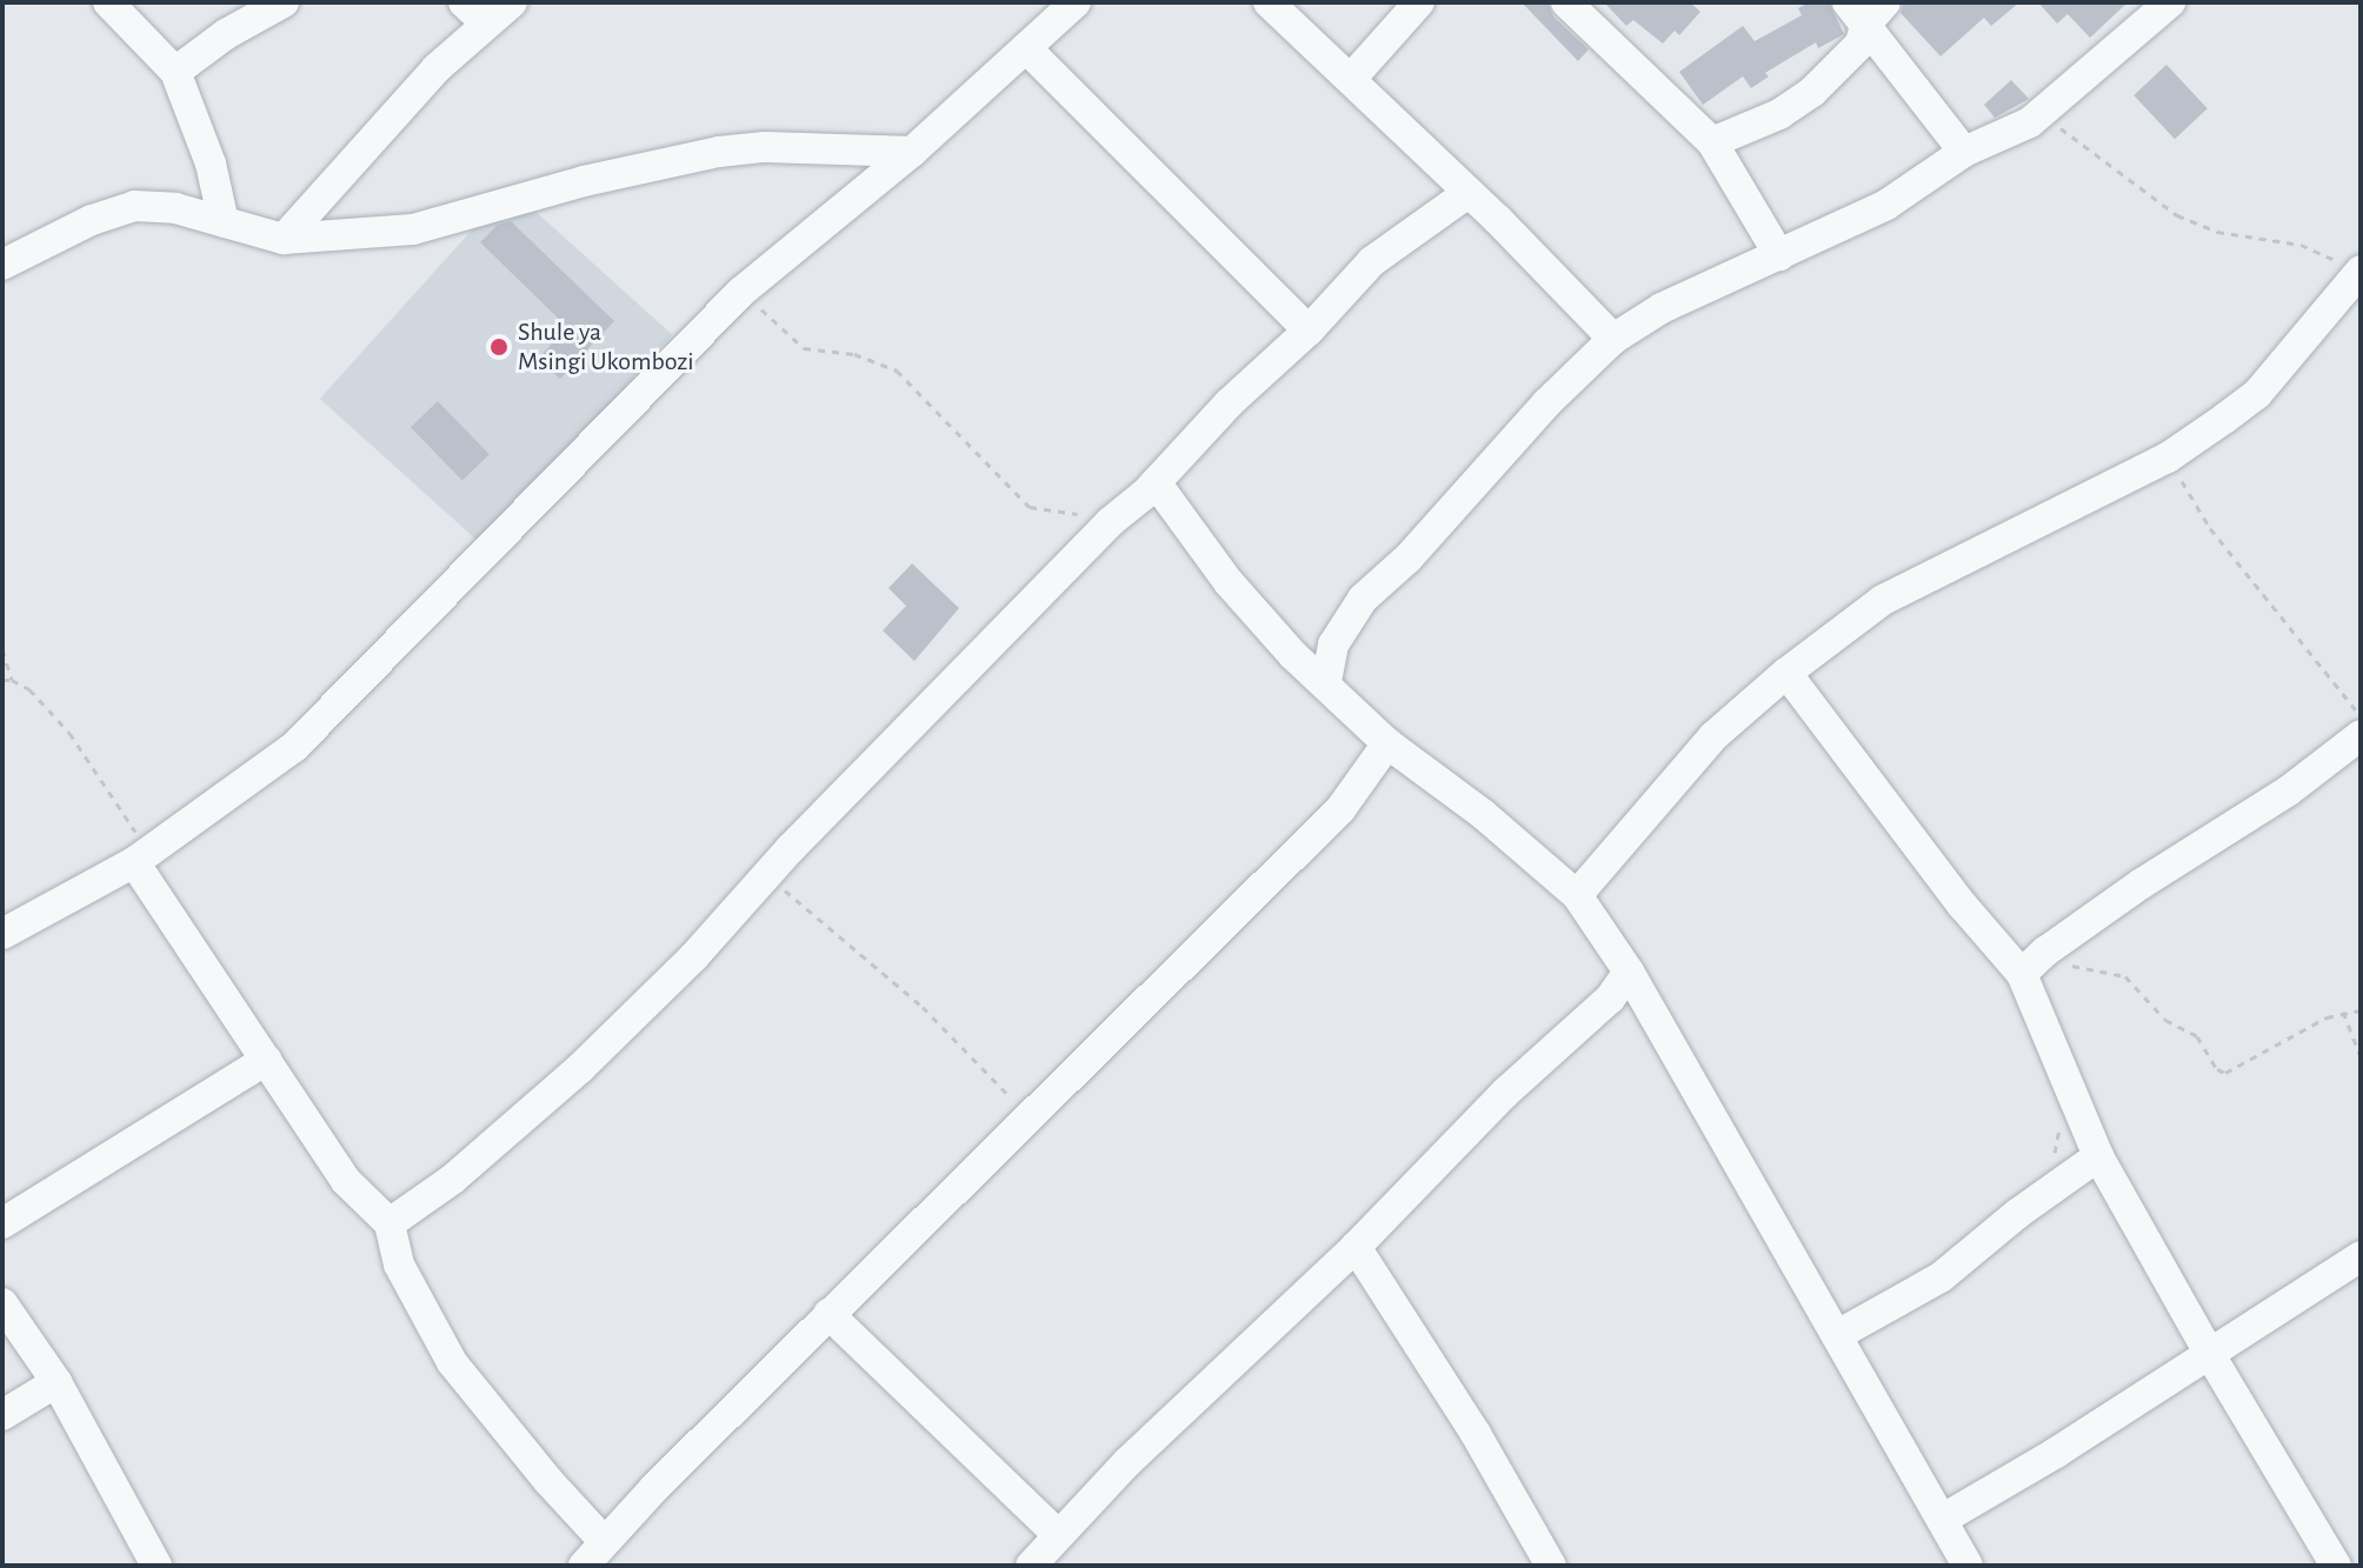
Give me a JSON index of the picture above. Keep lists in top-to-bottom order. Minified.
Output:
{"places":["Shule ya Msingi Ukombozi"]}
